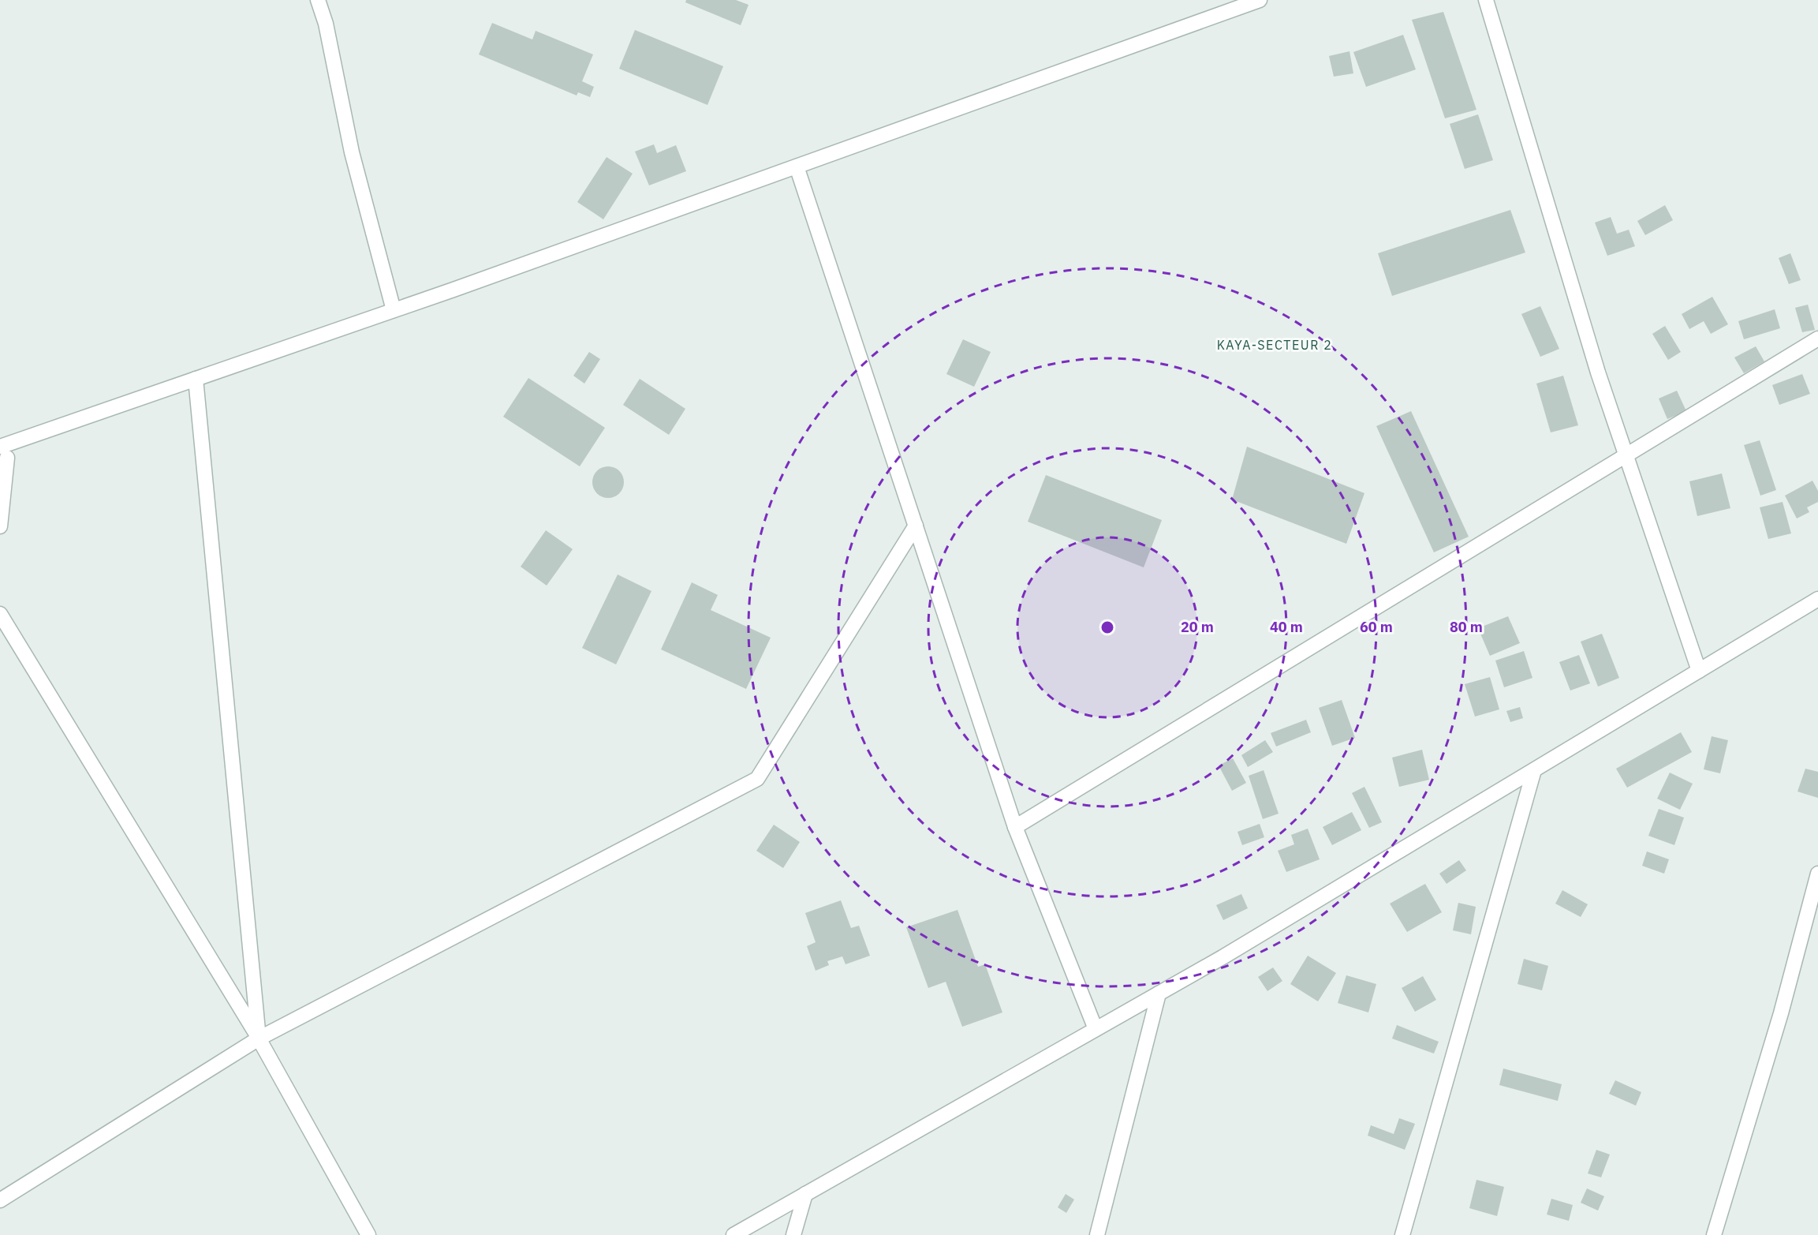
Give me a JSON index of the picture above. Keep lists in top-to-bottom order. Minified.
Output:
{"districts":["KAYA-SECTEUR 2"],"rings":["20 m","40 m","60 m","80 m"]}
